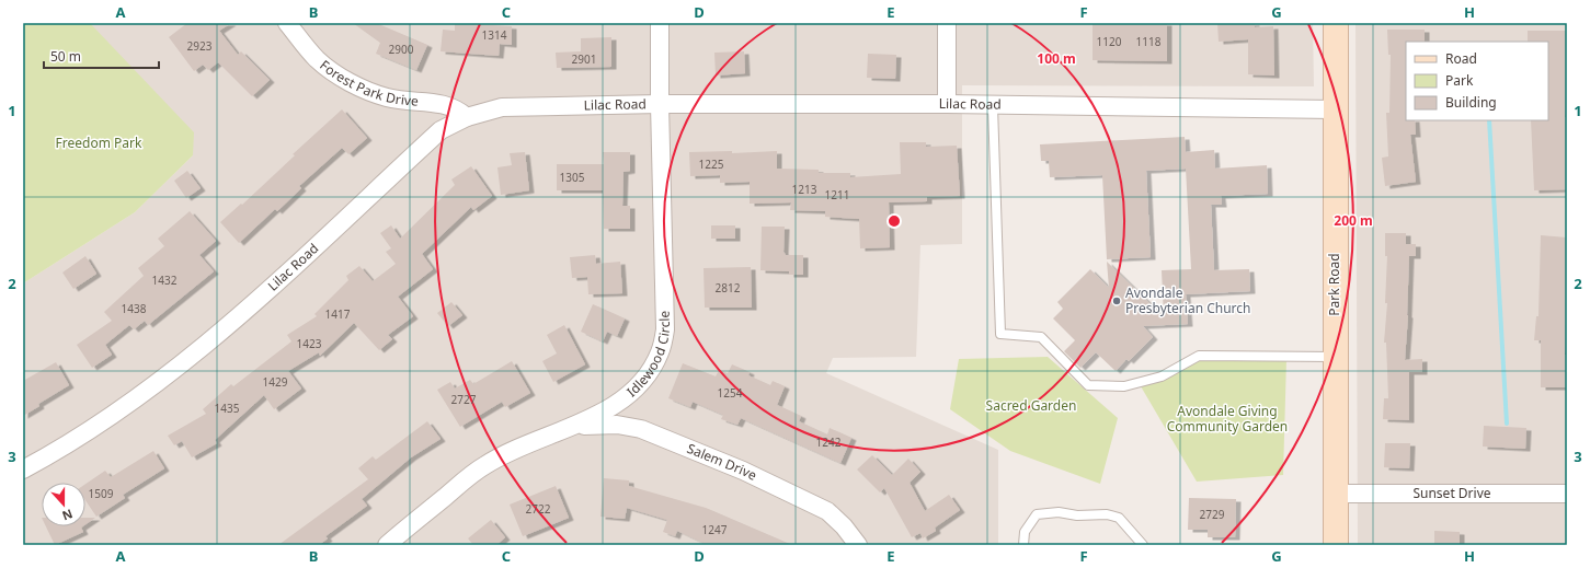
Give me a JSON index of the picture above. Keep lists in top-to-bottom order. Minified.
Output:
{"streets":{"main road":["Park Road"],"street":["Forest Park Drive","Lilac Road","Idlewood Circle","Salem Drive","Sunset Drive"]},"crossings":[["Forest Park Drive","Lilac Road"],["Lilac Road","Park Road"],["Lilac Road","Idlewood Circle"],["Park Road","Sunset Drive"],["Idlewood Circle","Salem Drive"]],"parks":["Freedom Park","Sacred Garden","Avondale Giving Community Garden"],"places":["Avondale Presbyterian Church"],"house_numbers":["1314","1120","1118","2923","2900","2901","1225","1305","1213","1211","1432","2812","1438","1417","1423","1429","1254","2727","1435","1242","1509","2722","2729","1247"],"legend":["Road","Park","Building"],"scale_bar":"50 m","north":"bottom","grid":{"columns":["A","B","C","D","E","F","G","H"],"rows":["1","2","3"]},"rings":["100 m","200 m"]}
